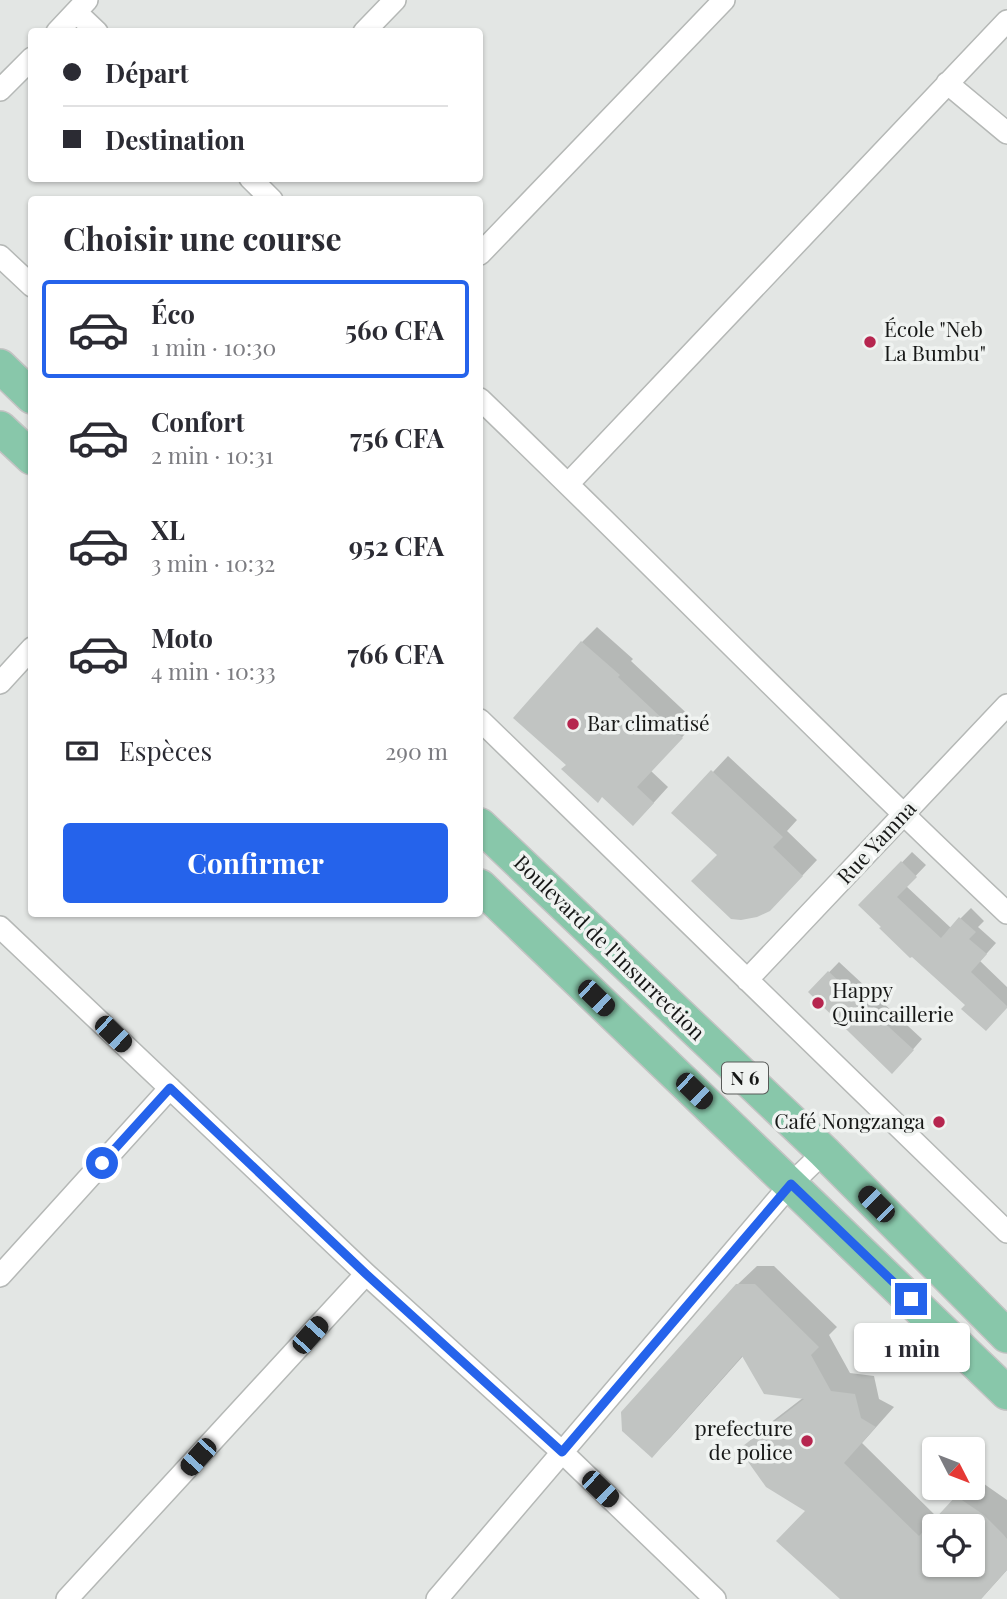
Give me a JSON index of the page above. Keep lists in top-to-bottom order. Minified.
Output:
{"streets":{"main road":["Boulevard de l'Insurrection","N 6"],"street":["Rue Yamna"]},"places":["École \"Neb La Bumbu\"","Bar climatisé","Happy Quincaillerie","Café Nongzanga","prefecture de police"],"north":"bottom right","page":{"banner":["Départ","Destination"],"heading":"Choisir une course","list":[{"name":"Éco","note":"1 min · 10:30","value":"560 CFA"},{"name":"Confort","note":"2 min · 10:31","value":"756 CFA"},{"name":"XL","note":"3 min · 10:32","value":"952 CFA"},{"name":"Moto","note":"4 min · 10:33","value":"766 CFA"}],"pay":["Espèces","290 m"],"buttons":"Confirmer","bubble":"1 min"}}
